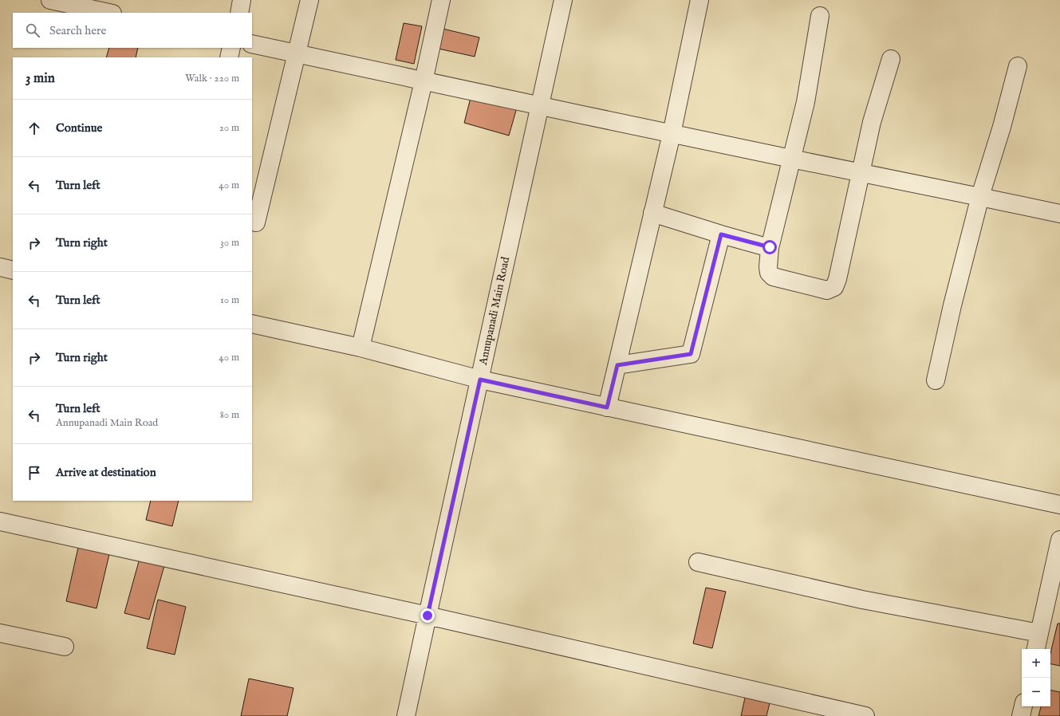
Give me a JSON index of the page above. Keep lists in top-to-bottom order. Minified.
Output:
{"streets":{"street":["Annupanadi Main Road"]},"page":{"search":"Search here","heading":["3 min","Walk · 220 m"],"list":[["Continue","20 m"],["Turn left","40 m"],["Turn right","30 m"],["Turn left","10 m"],["Turn right","40 m"],["Turn left","Annupanadi Main Road","80 m"],"Arrive at destination"],"map_buttons":["+","−"]}}
